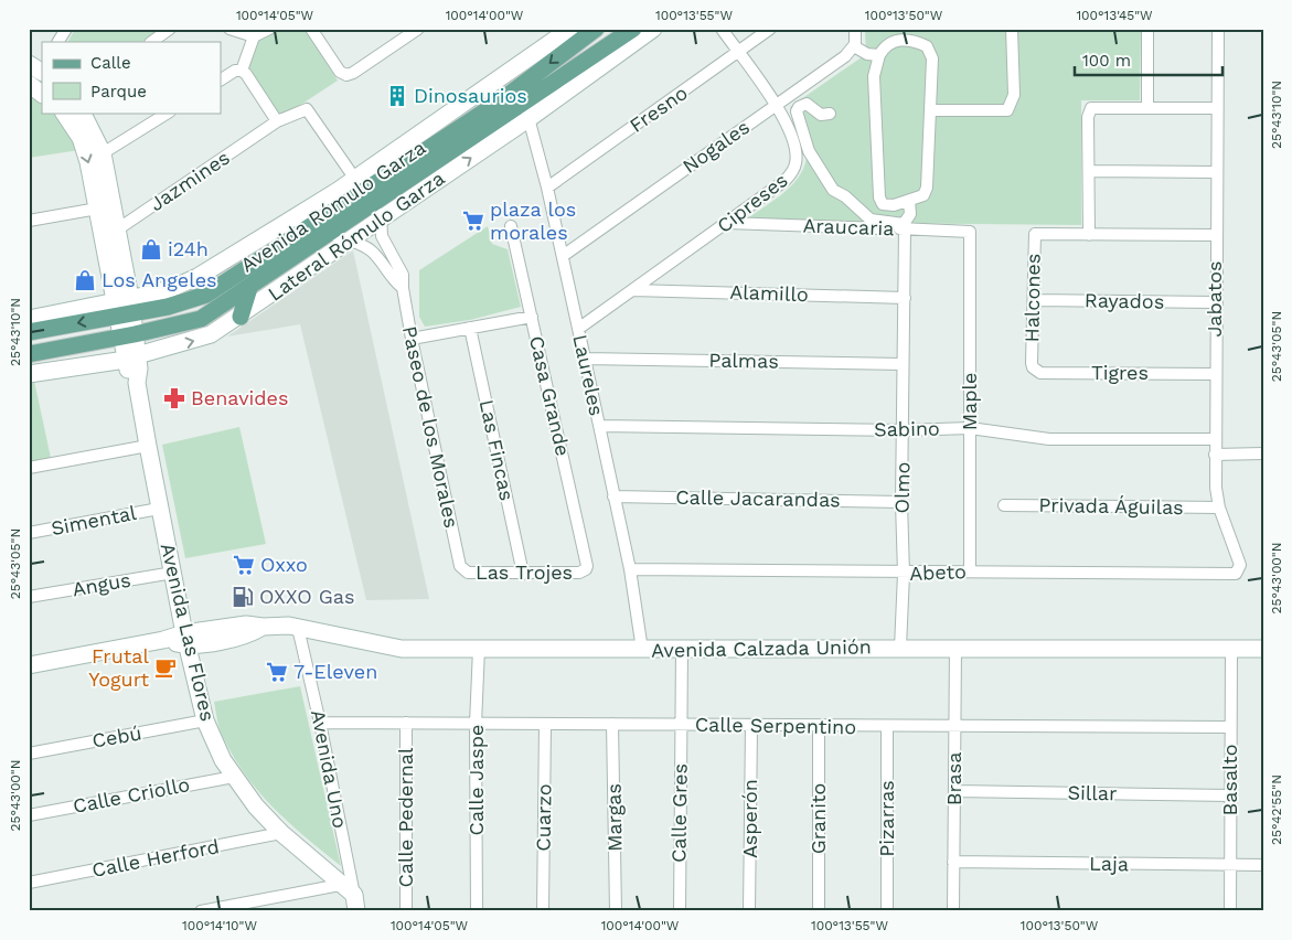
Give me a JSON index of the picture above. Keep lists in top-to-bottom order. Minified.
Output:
{"streets":{"main road":["Avenida Rómulo Garza"],"street":["Fresno","Nogales","Jazmines","Cipreses","Araucaria","Lateral Rómulo Garza","Alamillo","Halcones","Jabatos","Rayados","Palmas","Tigres","Laureles","Casa Grande","Maple","Paseo de los Morales","Sabino","Las Fincas","Olmo","Calle Jacarandas","Privada Águilas","Simental","Las Trojes","Abeto","Angus","Avenida Las Flores","Avenida Calzada Unión","Calle Serpentino","Cebú","Avenida Uno","Brasa","Calle Jaspe","Basalto","Sillar","Calle Criollo","Calle Gres","Calle Pedernal","Cuarzo","Margas","Asperón","Granito","Pizarras","Calle Herford","Laja"]},"crossings":[["Fresno","Cipreses"],["Fresno","Laureles"],["Nogales","Cipreses"],["Nogales","Laureles"],["Jazmines","Avenida Las Flores"],["Cipreses","Araucaria"],["Cipreses","Alamillo"],["Cipreses","Laureles"],["Avenida Rómulo Garza","Lateral Rómulo Garza"],["Avenida Rómulo Garza","Laureles"],["Avenida Rómulo Garza","Paseo de los Morales"],["Avenida Rómulo Garza","Avenida Las Flores"],["Araucaria","Maple"],["Araucaria","Olmo"],["Lateral Rómulo Garza","Laureles"],["Lateral Rómulo Garza","Paseo de los Morales"],["Lateral Rómulo Garza","Avenida Las Flores"],["Alamillo","Olmo"],["Halcones","Rayados"],["Halcones","Tigres"],["Jabatos","Rayados"],["Jabatos","Tigres"],["Jabatos","Sabino"],["Jabatos","Privada Águilas"],["Jabatos","Abeto"],["Palmas","Laureles"],["Palmas","Olmo"],["Laureles","Sabino"],["Laureles","Calle Jacarandas"],["Laureles","Abeto"],["Laureles","Avenida Calzada Unión"],["Casa Grande","Las Trojes"],["Maple","Sabino"],["Maple","Abeto"],["Paseo de los Morales","Las Trojes"],["Sabino","Olmo"],["Las Fincas","Las Trojes"],["Olmo","Calle Jacarandas"],["Olmo","Abeto"],["Olmo","Avenida Calzada Unión"],["Simental","Avenida Las Flores"],["Angus","Avenida Las Flores"],["Avenida Las Flores","Avenida Calzada Unión"],["Avenida Las Flores","Cebú"],["Avenida Las Flores","Avenida Uno"],["Avenida Las Flores","Calle Criollo"],["Avenida Las Flores","Calle Herford"],["Avenida Calzada Unión","Avenida Uno"],["Avenida Calzada Unión","Brasa"],["Avenida Calzada Unión","Calle Jaspe"],["Avenida Calzada Unión","Basalto"],["Avenida Calzada Unión","Calle Gres"],["Calle Serpentino","Avenida Uno"],["Calle Serpentino","Brasa"],["Calle Serpentino","Calle Jaspe"],["Calle Serpentino","Basalto"],["Calle Serpentino","Calle Gres"],["Calle Serpentino","Calle Pedernal"],["Calle Serpentino","Cuarzo"],["Calle Serpentino","Margas"],["Calle Serpentino","Asperón"],["Calle Serpentino","Granito"],["Calle Serpentino","Pizarras"],["Brasa","Sillar"],["Brasa","Laja"],["Basalto","Sillar"],["Basalto","Laja"]],"places":{"building":["Dinosaurios"],"supermarket":["plaza los morales","Oxxo","7-Eleven"],"shop":["i24h","Los Angeles"],"pharmacy":["Benavides"],"fuel station":["OXXO Gas"],"cafe":["Frutal Yogurt"]},"legend":["Calle","Parque"],"scale_bar":"100 m","coordinates":["100°14'05\"W","100°14'00\"W","100°13'55\"W","100°13'50\"W","100°13'45\"W","25°43'10\"N","25°43'05\"N","25°43'00\"N","25°42'55\"N","100°14'10\"W"]}
